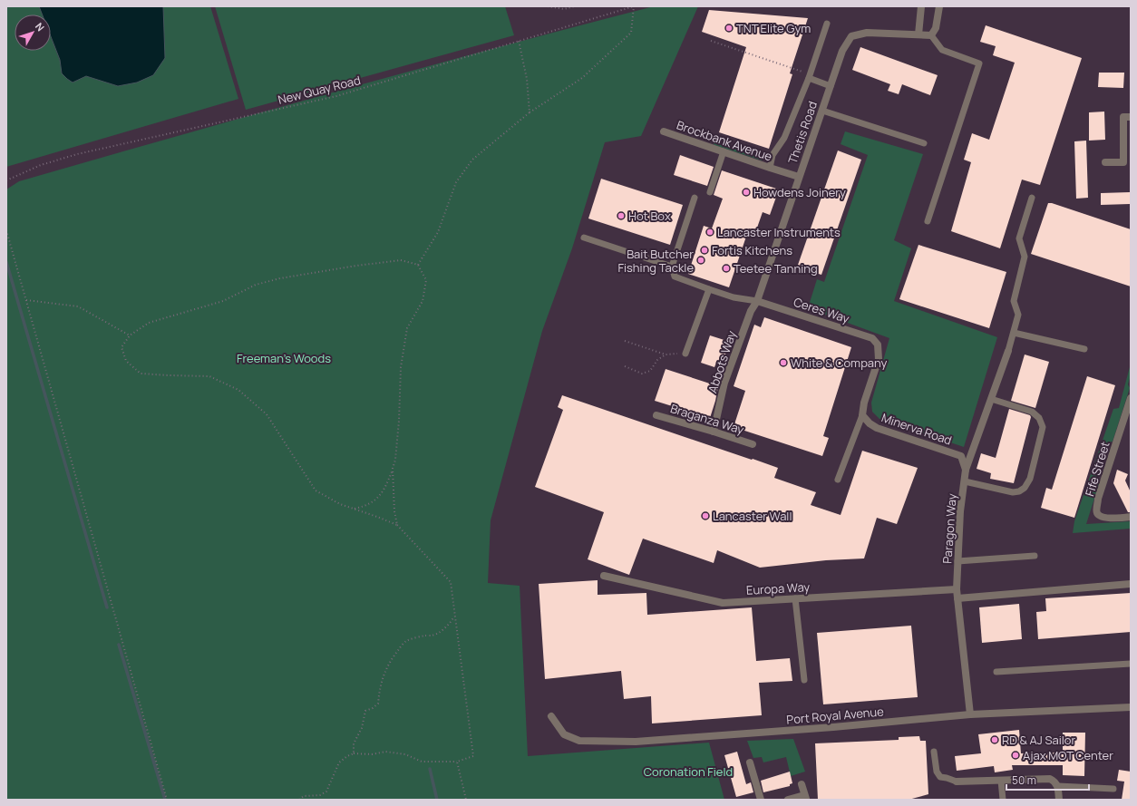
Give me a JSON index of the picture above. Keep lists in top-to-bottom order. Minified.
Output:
{"streets":{"street":["Thetis Road","Brockbank Avenue","Ceres Way","Abbots Way","Braganza Way","Minerva Road","Fife Street","Paragon Way","Europa Way","Port Royal Avenue"],"path":["New Quay Road"]},"crossings":[["Thetis Road","Brockbank Avenue"],["Thetis Road","Ceres Way"],["Thetis Road","Abbots Way"],["Ceres Way","Abbots Way"],["Ceres Way","Minerva Road"],["Abbots Way","Braganza Way"],["Minerva Road","Paragon Way"],["Paragon Way","Europa Way"],["Paragon Way","Port Royal Avenue"]],"parks":["Freeman's Woods","Coronation Field"],"places":["TNT Elite Gym","Howdens Joinery","Hot Box","Lancaster Instruments","Fortis Kitchens","Bait Butcher Fishing Tackle","Teetee Tanning","White & Company","Lancaster Wall","RD & AJ Sailor","Ajax MOT Center"],"scale_bar":"50 m","north":"top right"}
